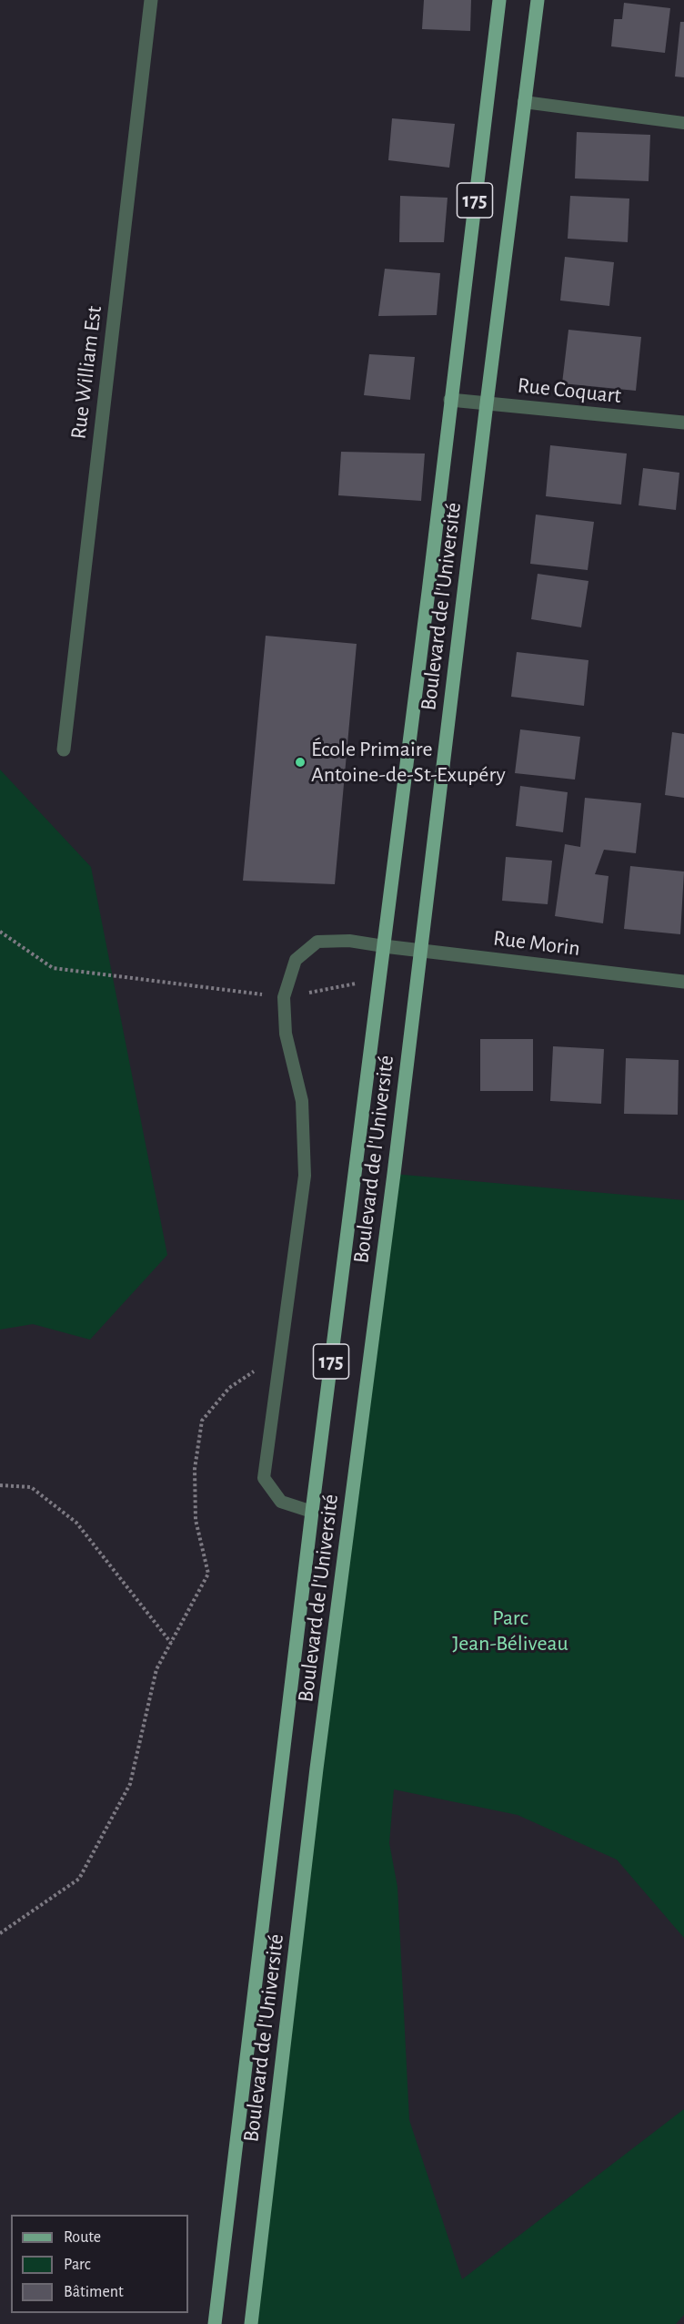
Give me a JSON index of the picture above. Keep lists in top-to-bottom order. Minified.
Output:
{"streets":{"main road":["175","Boulevard de l'Université"],"street":["Rue William Est","Rue Coquart","Rue Morin"]},"crossings":[["Rue Coquart","Boulevard de l'Université"],["Boulevard de l'Université","Rue Morin"]],"parks":["Parc Jean-Béliveau"],"places":["École Primaire Antoine-de-St-Exupéry"],"legend":["Route","Parc","Bâtiment"]}
